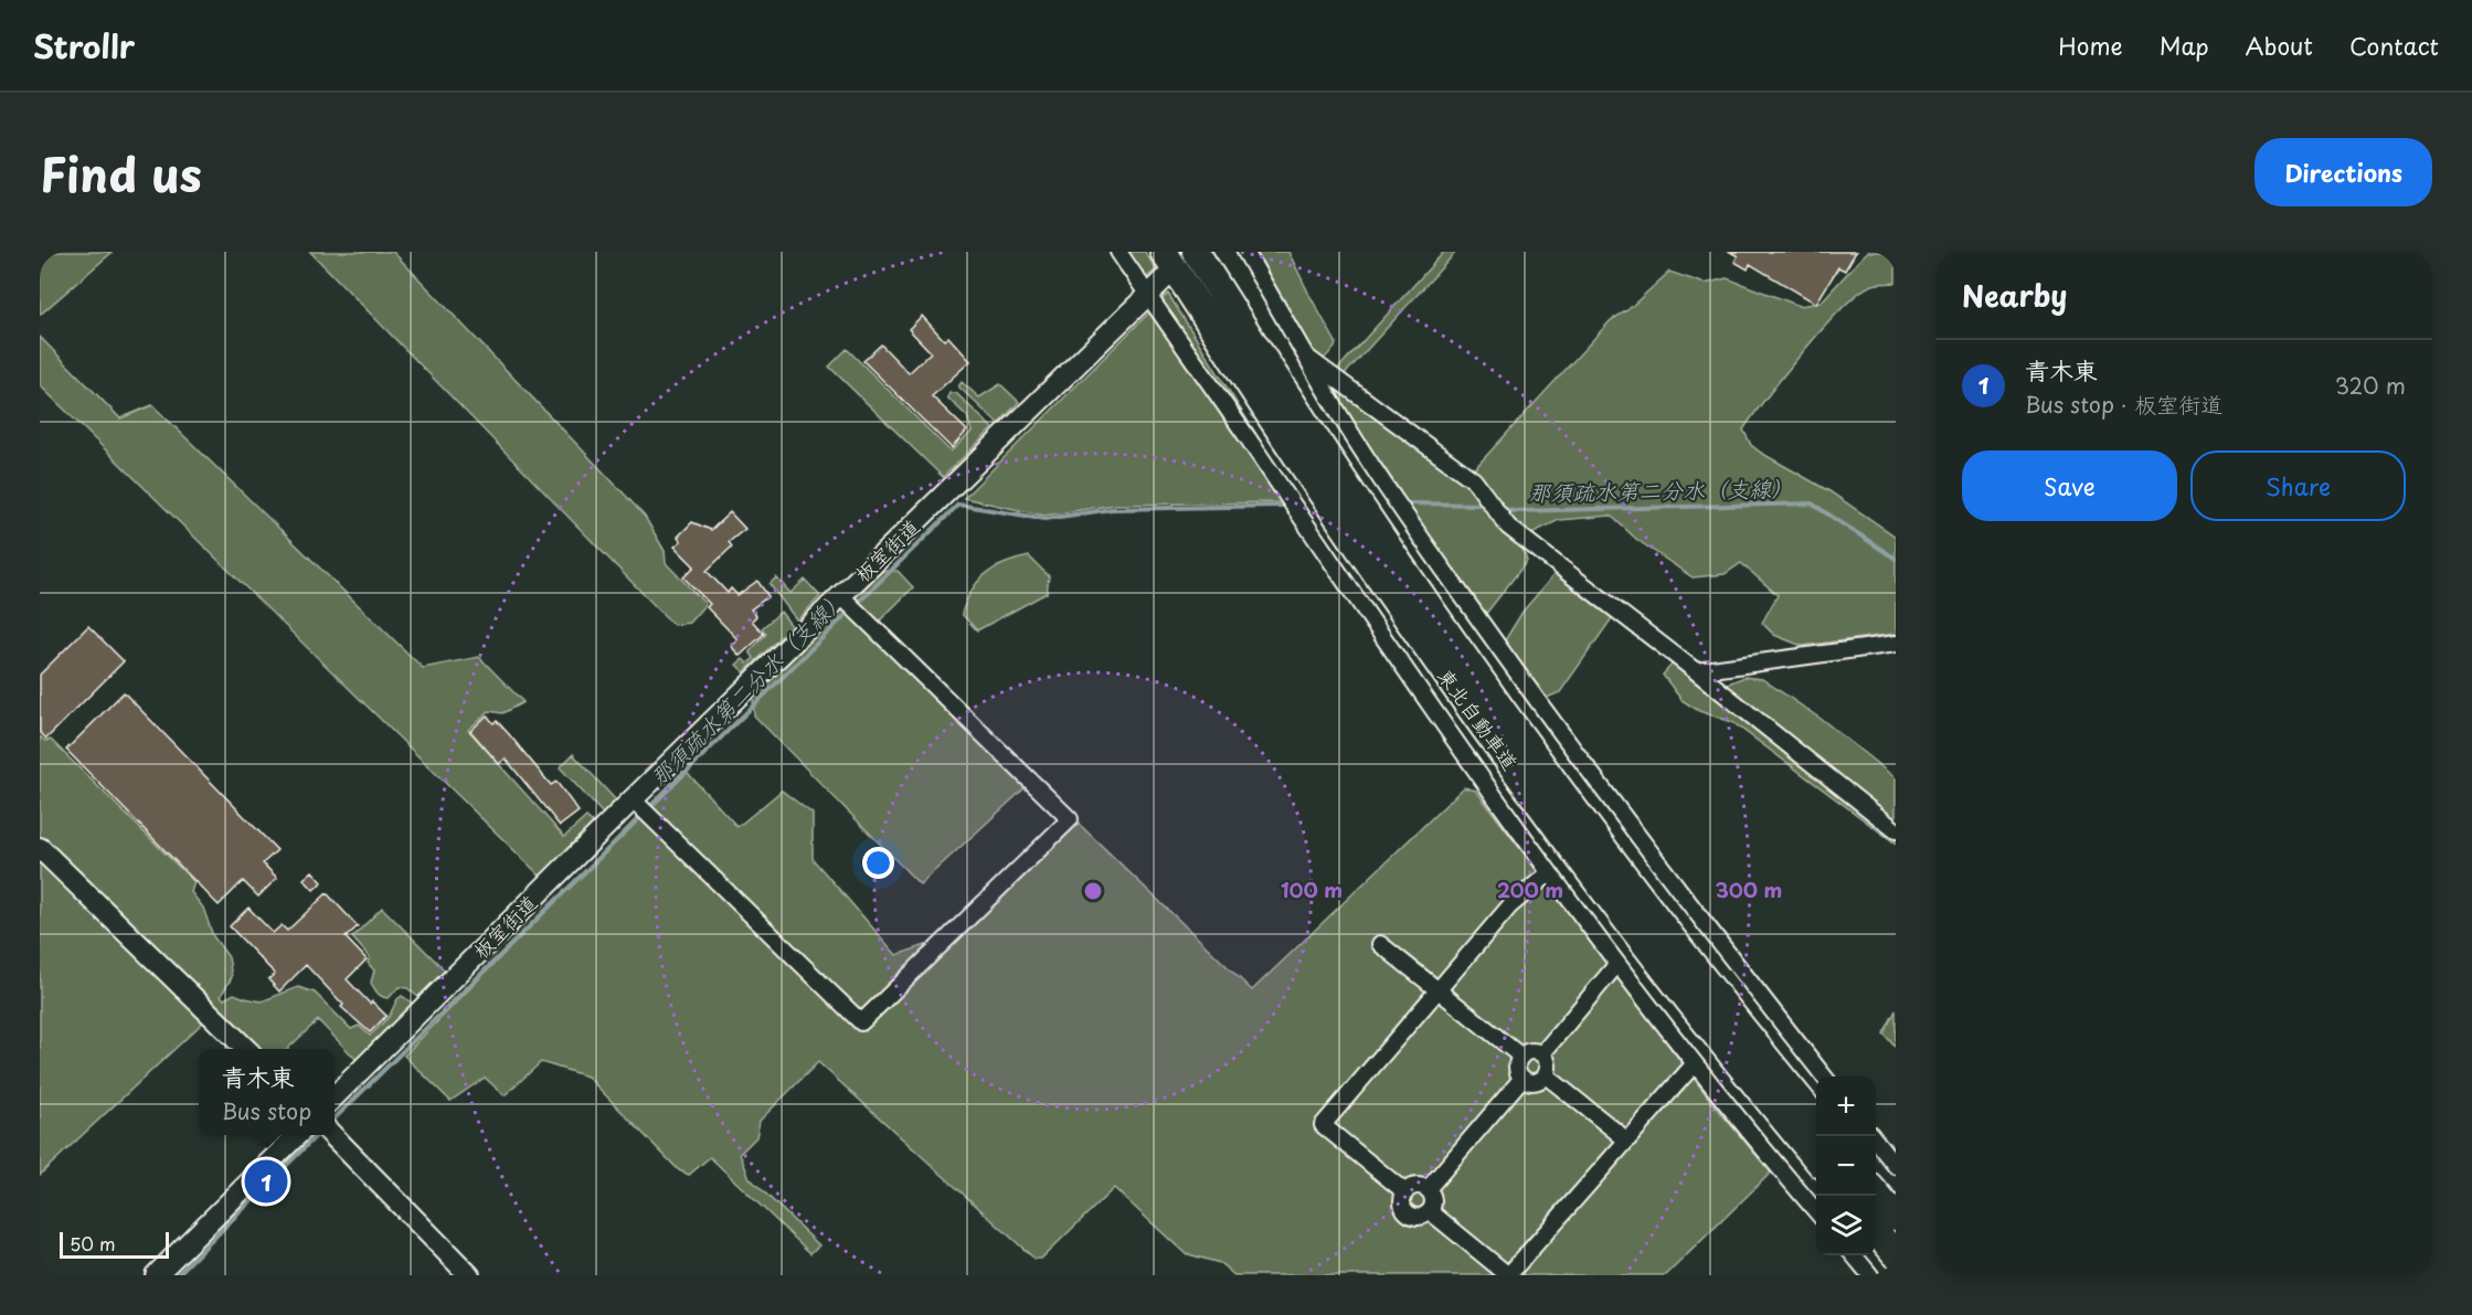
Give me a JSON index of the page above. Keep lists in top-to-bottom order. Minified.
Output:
{"streets":{"highway":["東北自動車道"],"main road":["板室街道"]},"water":["那須疏水第二分水（支線）"],"scale_bar":"50 m","page":{"header":"Strollr","nav":["Home","Map","About","Contact"],"title":"Find us","buttons":["Directions",["Save","Share"]],"heading":"Nearby","list":[{"mark":"1","name":"青木東","note":"Bus stop · 板室街道","value":"320 m"}],"popup":["青木東","Bus stop"],"map_buttons":["+","−"],"pins":"1","scale":"50 m"},"rings":["100 m","200 m","300 m"]}
